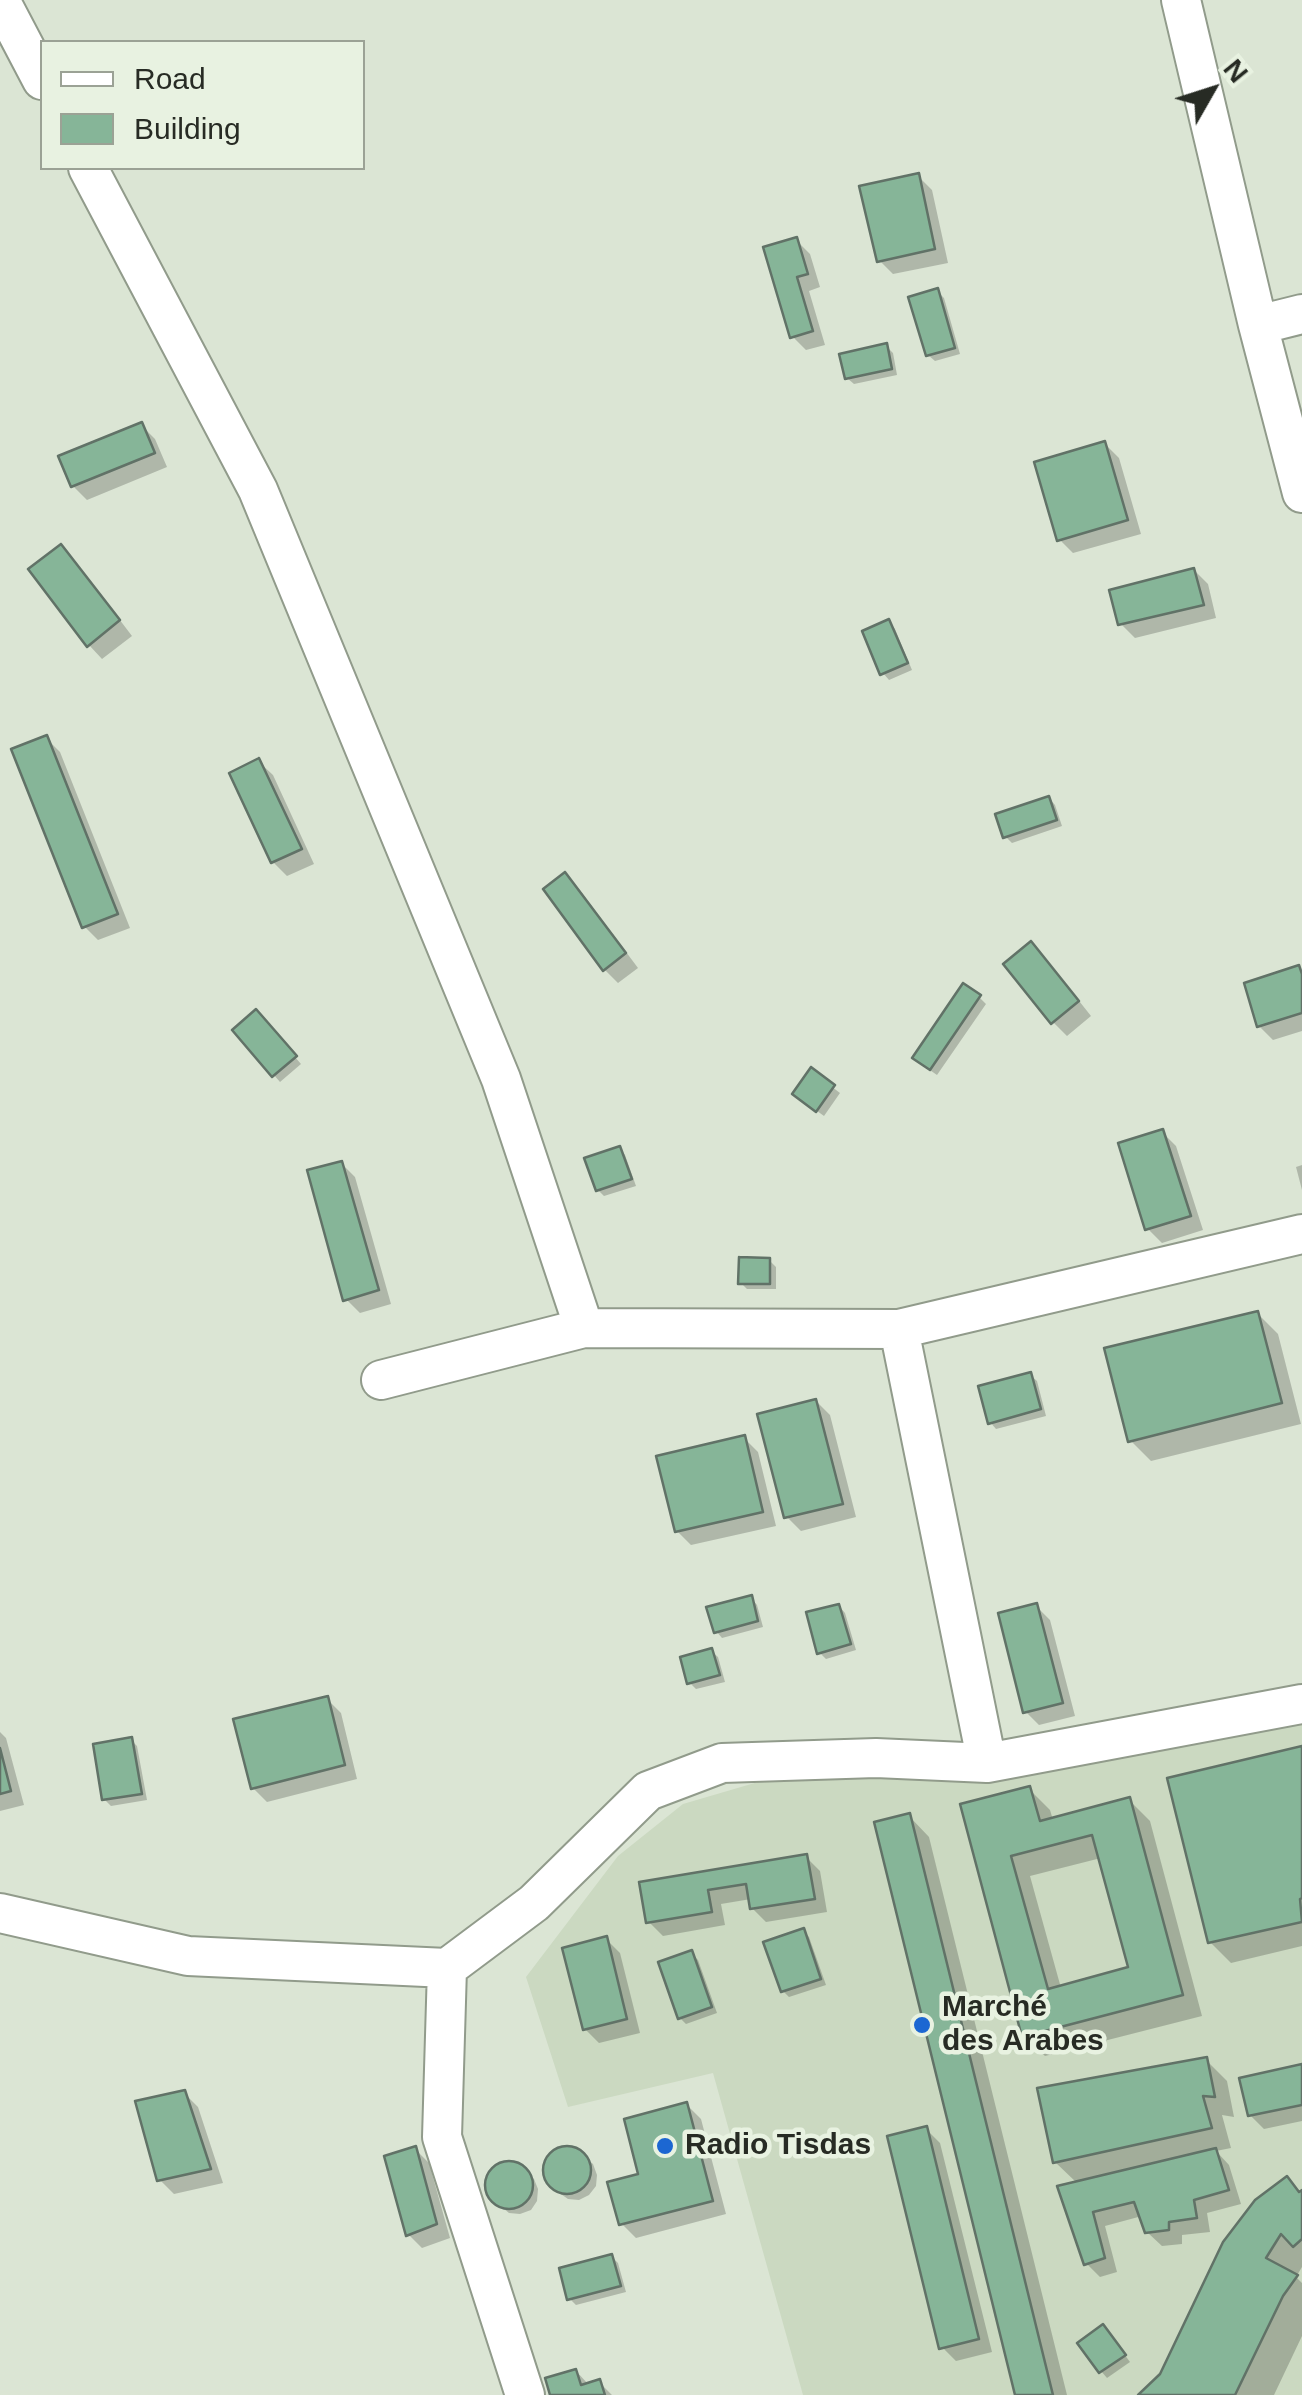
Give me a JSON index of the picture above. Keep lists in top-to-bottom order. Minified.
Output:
{"places":["Marché des Arabes","Radio Tisdas"],"legend":["Road","Building"],"north":"top right"}
